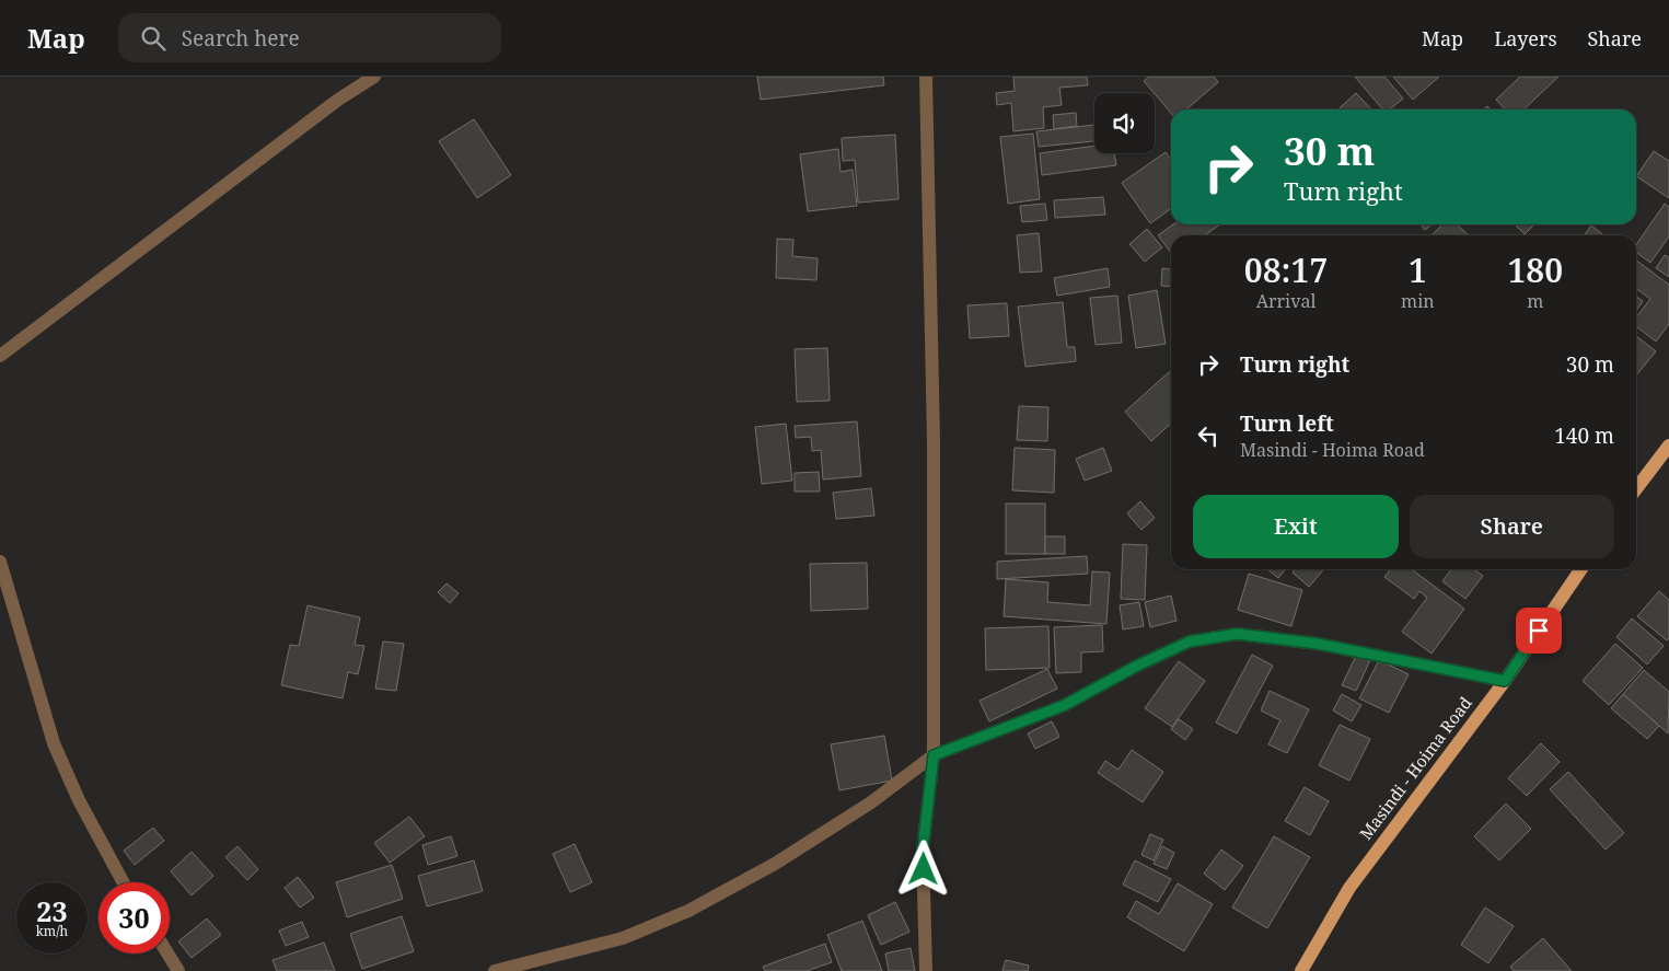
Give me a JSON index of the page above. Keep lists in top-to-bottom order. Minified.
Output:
{"streets":{"main road":["Masindi - Hoima Road"]},"page":{"header":"Map","search":"Search here","nav":["Map","Layers","Share"],"turn":["30 m","Turn right"],"eta":["08:17","Arrival","1","min","180","m"],"list":[{"name":"Turn right","value":"30 m"},{"name":"Turn left","note":"Masindi - Hoima Road","value":"140 m"}],"buttons":["Exit","Share"],"speed":"23 km/h","limit":"30"}}
